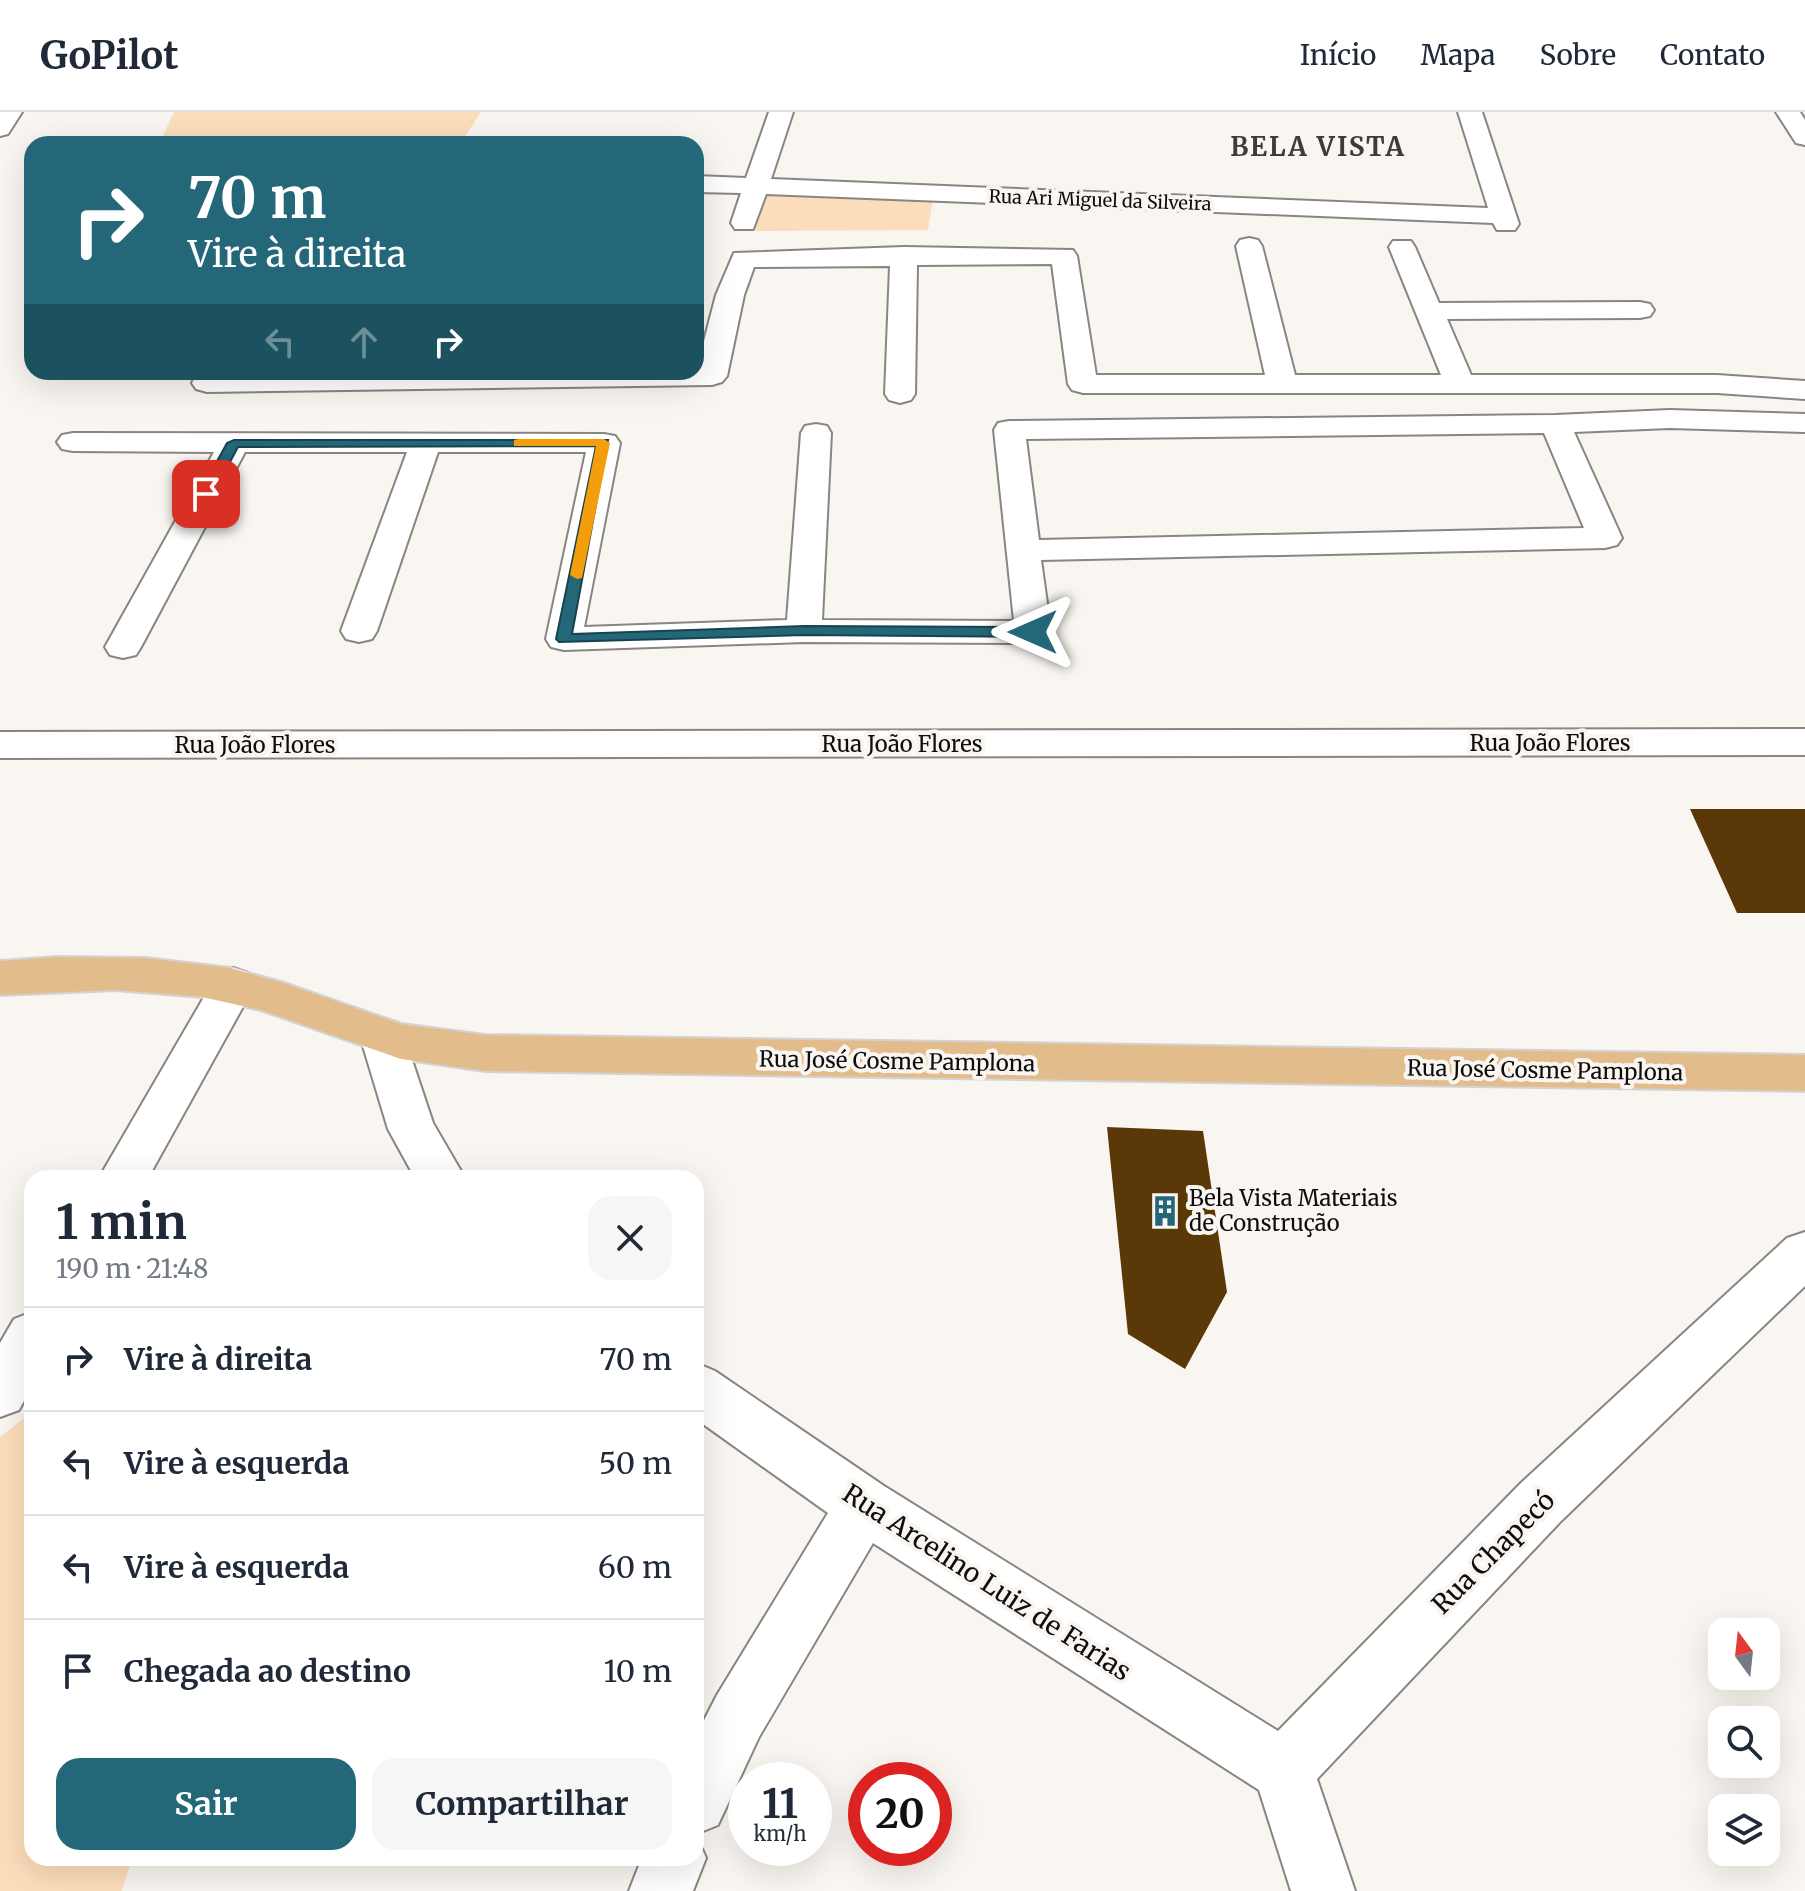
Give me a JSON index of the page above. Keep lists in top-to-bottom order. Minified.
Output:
{"streets":{"main road":["Rua José Cosme Pamplona"],"street":["Rua Ari Miguel da Silveira","Rua João Flores","Rua Chapecó","Rua Arcelino Luiz de Farias"]},"crossings":[["Rua Chapecó","Rua Arcelino Luiz de Farias"]],"districts":["BELA VISTA"],"places":{"building":["Bela Vista Materiais de Construção"]},"north":"top","page":{"header":"GoPilot","nav":["Início","Mapa","Sobre","Contato"],"turn":["70 m","Vire à direita"],"heading":["1 min","190 m · 21:48"],"list":[{"name":"Vire à direita","value":"70 m"},{"name":"Vire à esquerda","value":"50 m"},{"name":"Vire à esquerda","value":"60 m"},{"name":"Chegada ao destino","value":"10 m"}],"buttons":["Sair","Compartilhar"],"speed":"11 km/h","limit":"20"}}
